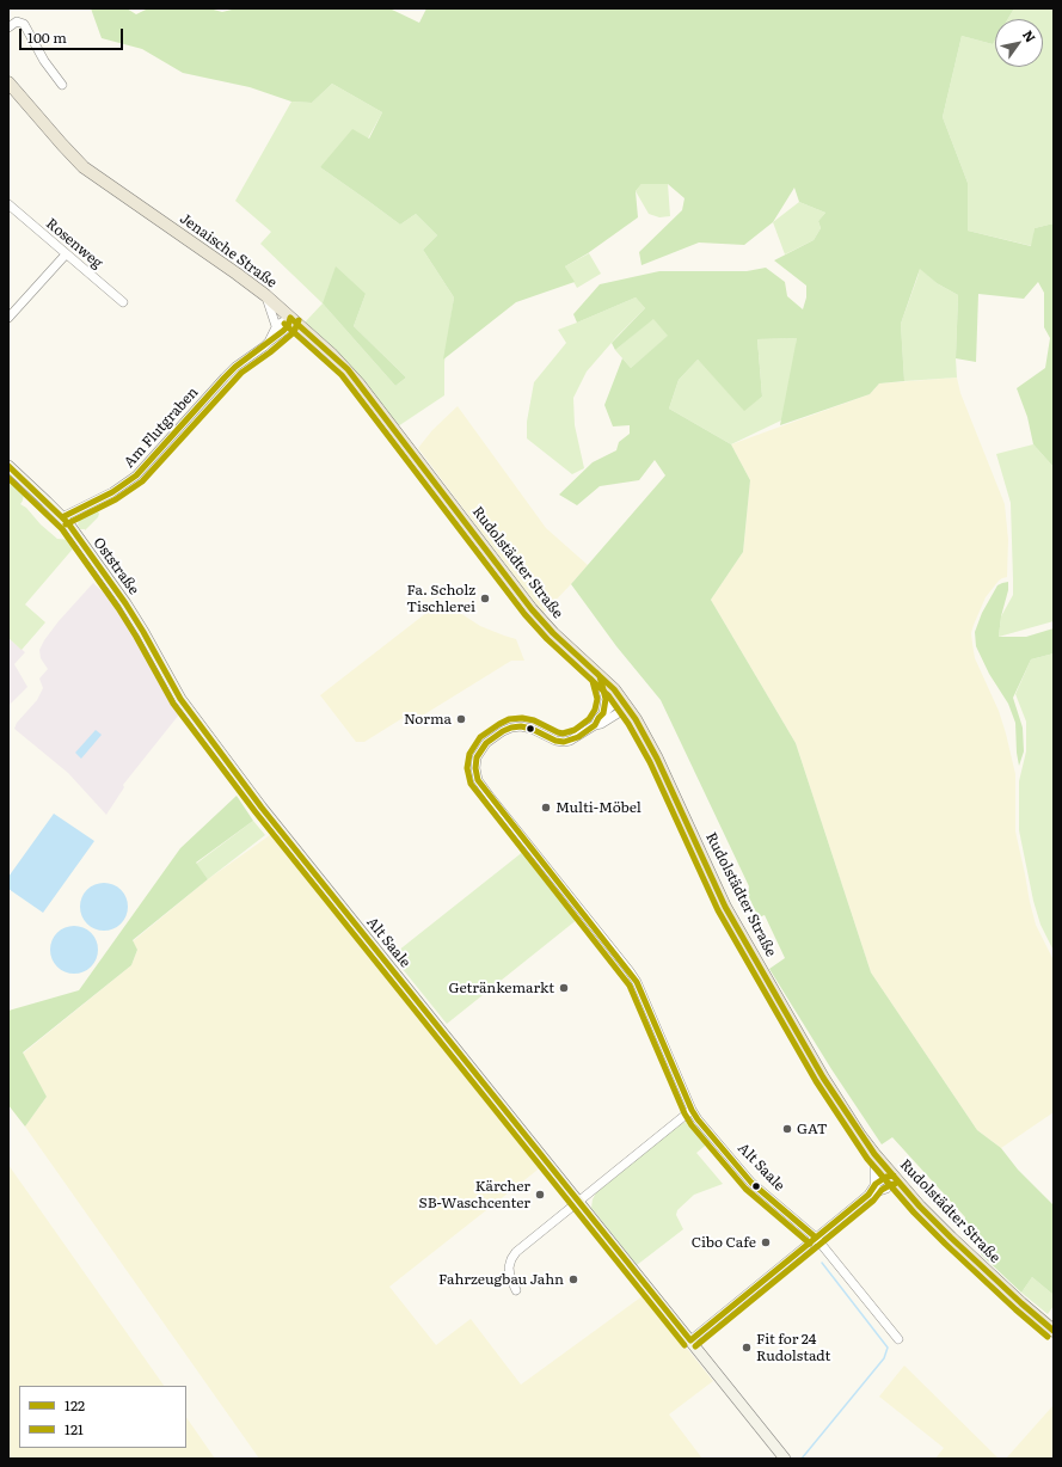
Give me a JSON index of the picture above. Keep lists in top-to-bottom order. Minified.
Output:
{"streets":{"main road":["Jenaische Straße","Rudolstädter Straße"],"street":["Rosenweg","Am Flutgraben","Oststraße","Alt Saale"]},"crossings":[["Jenaische Straße","Am Flutgraben"],["Jenaische Straße","Rudolstädter Straße"],["Am Flutgraben","Oststraße"],["Rudolstädter Straße","Alt Saale"],["Oststraße","Alt Saale"]],"places":["Fa. Scholz Tischlerei","Norma","Multi-Möbel","Getränkemarkt","GAT","Kärcher SB-Waschcenter","Cibo Cafe","Fahrzeugbau Jahn","Fit for 24 Rudolstadt"],"lines":["transit line 122","transit line 121"],"legend":["122","121"],"scale_bar":"100 m","north":"top right"}
